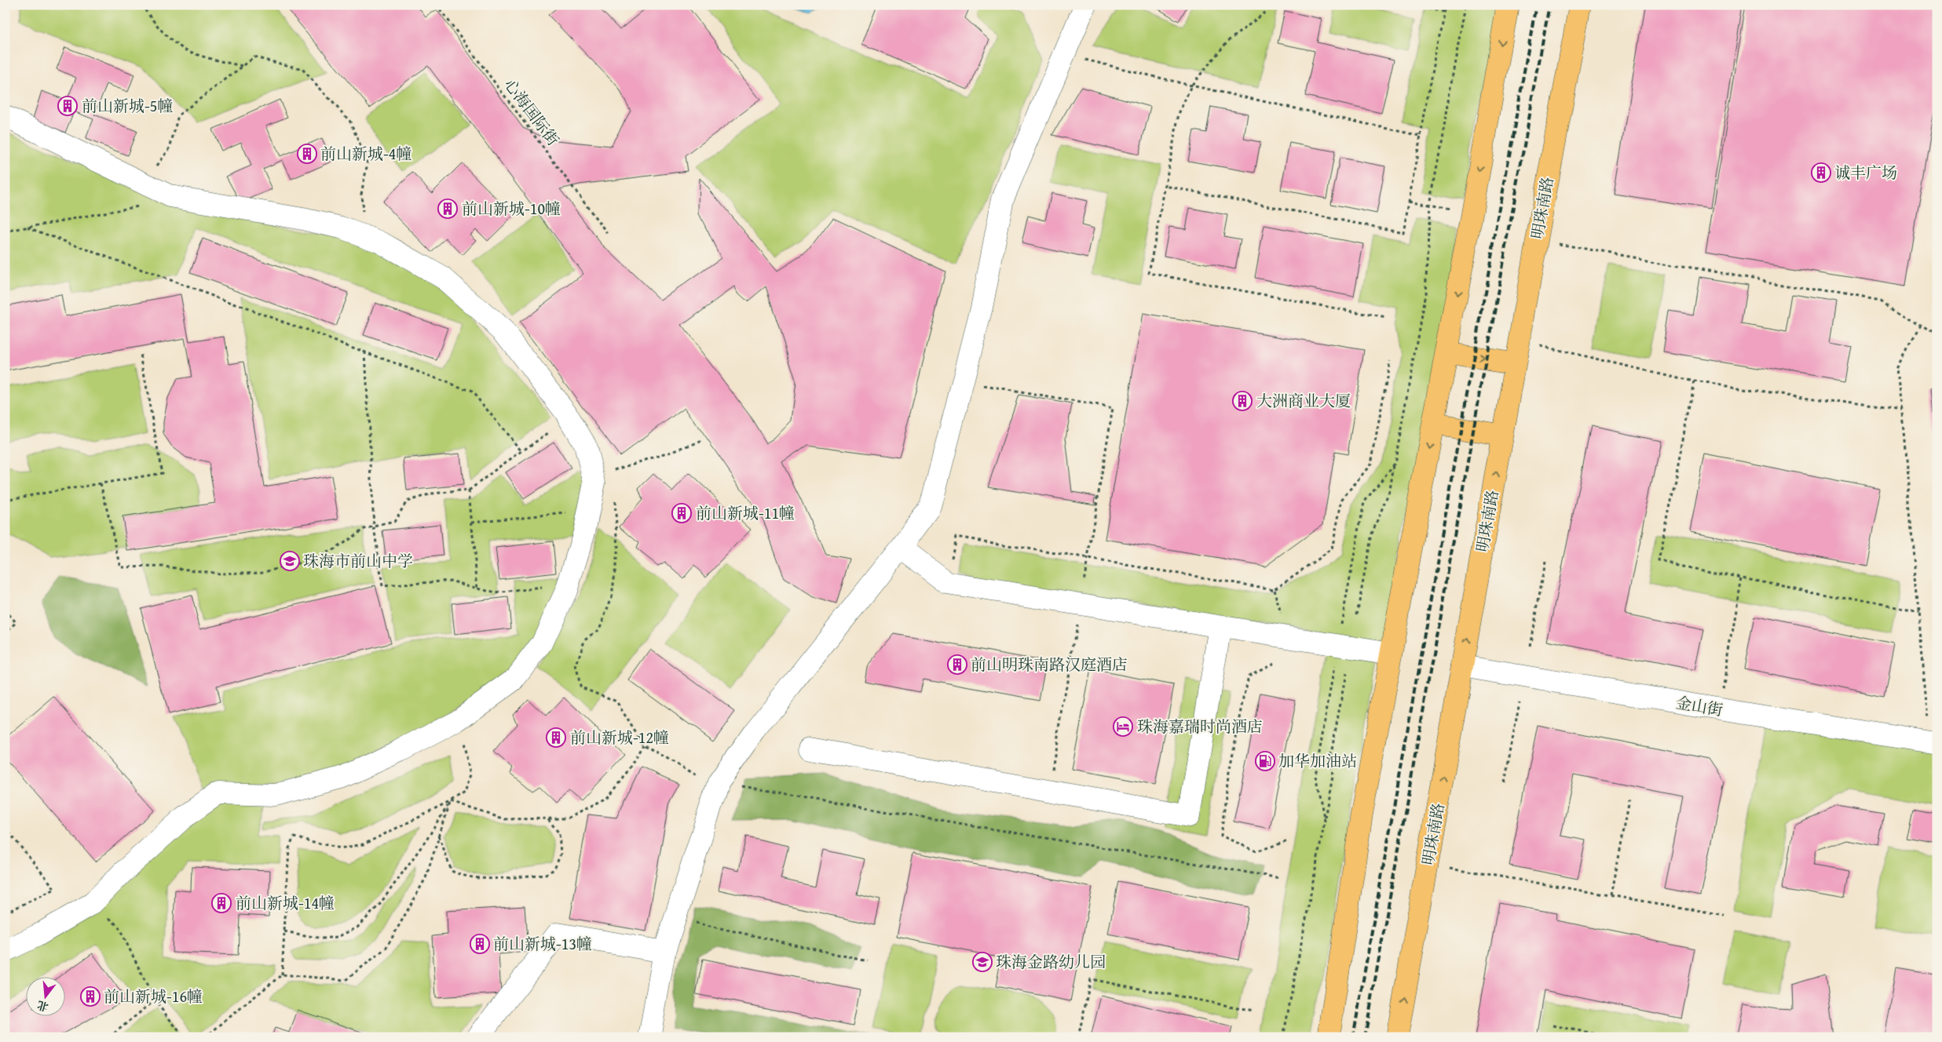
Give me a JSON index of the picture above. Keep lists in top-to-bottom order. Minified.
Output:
{"streets":{"highway":["明珠南路"],"street":["金山街"],"path":["心海国际街"]},"crossings":[["明珠南路","金山街"]],"places":{"building":["前山新城-5幢","前山新城-4幢","诚丰广场","前山新城-10幢","大洲商业大厦","前山新城-11幢","前山明珠南路汉庭酒店","前山新城-12幢","前山新城-14幢","前山新城-13幢","前山新城-16幢"],"school or university":["珠海市前山中学","珠海金路幼儿园"],"hotel":["珠海嘉瑞时尚酒店"],"fuel station":["加华加油站"]},"north":"bottom"}
